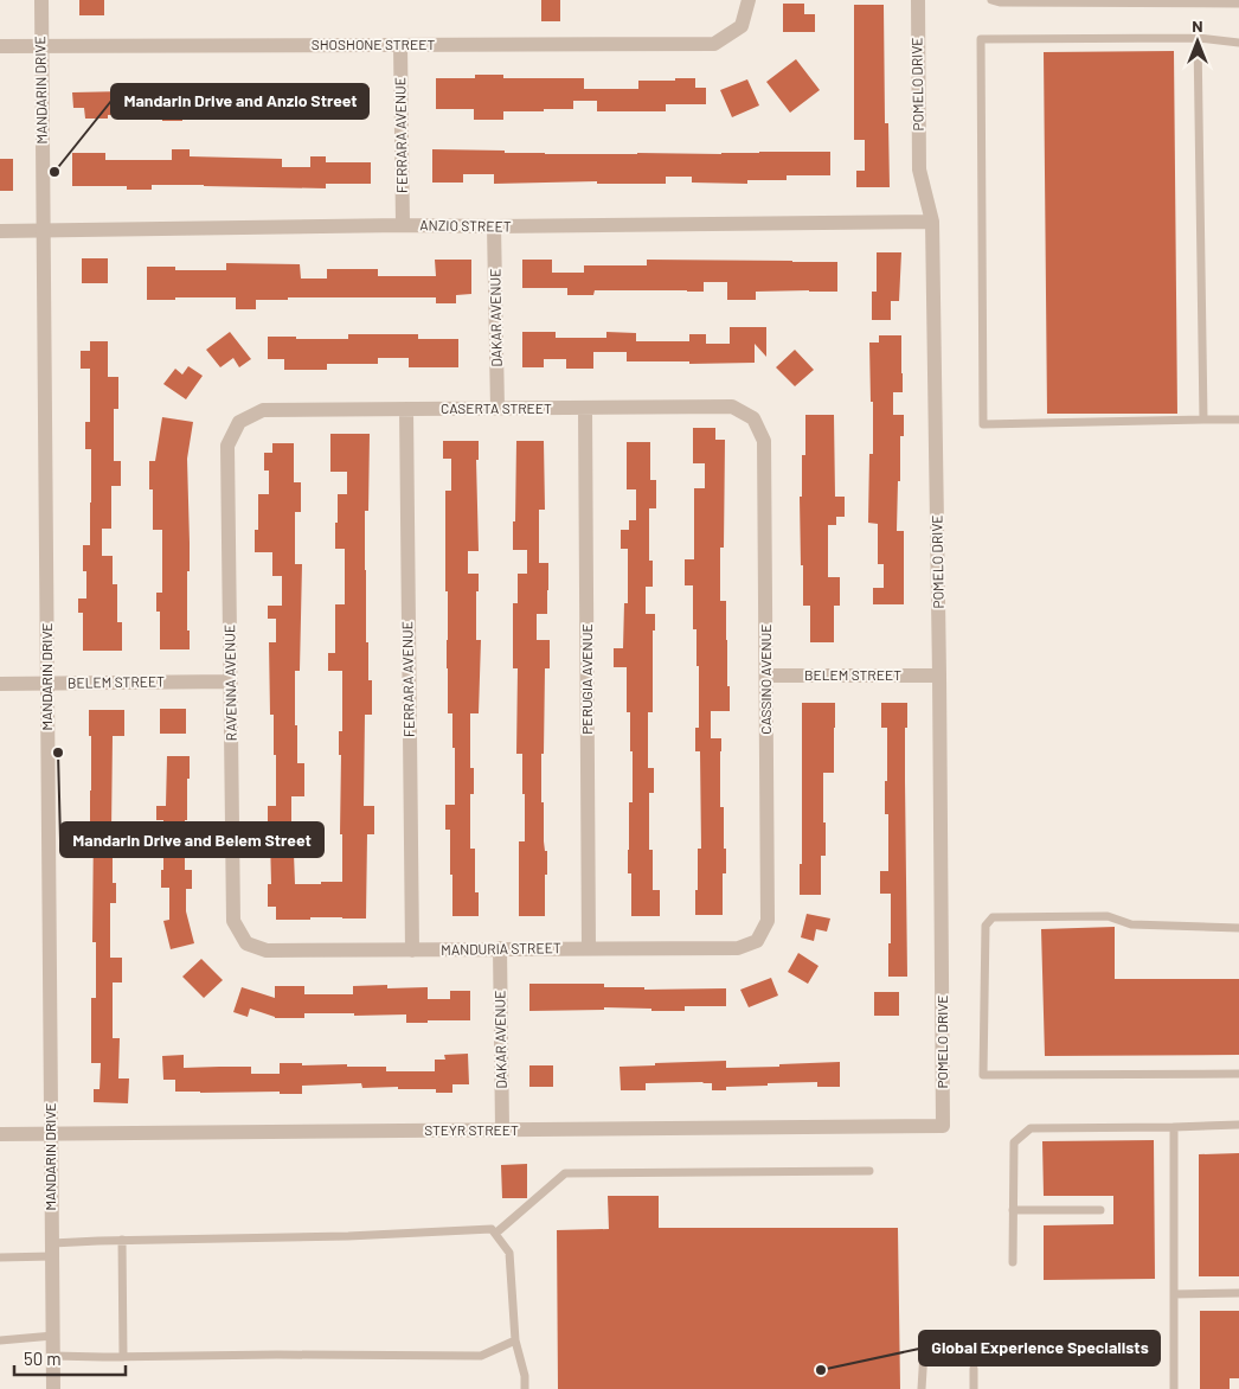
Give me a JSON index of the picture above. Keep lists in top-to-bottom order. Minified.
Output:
{"streets":{"street":["SHOSHONE STREET","POMELO DRIVE","MANDARIN DRIVE","FERRARA AVENUE","ANZIO STREET","DAKAR AVENUE","CASERTA STREET","BELEM STREET","PERUGIA AVENUE","CASSINO AVENUE","RAVENNA AVENUE","MANDURIA STREET","STEYR STREET"]},"crossings":[["SHOSHONE STREET","MANDARIN DRIVE"],["SHOSHONE STREET","FERRARA AVENUE"],["POMELO DRIVE","ANZIO STREET"],["POMELO DRIVE","BELEM STREET"],["POMELO DRIVE","STEYR STREET"],["MANDARIN DRIVE","ANZIO STREET"],["MANDARIN DRIVE","BELEM STREET"],["MANDARIN DRIVE","STEYR STREET"],["FERRARA AVENUE","ANZIO STREET"],["FERRARA AVENUE","CASERTA STREET"],["FERRARA AVENUE","MANDURIA STREET"],["ANZIO STREET","DAKAR AVENUE"],["DAKAR AVENUE","CASERTA STREET"],["DAKAR AVENUE","MANDURIA STREET"],["DAKAR AVENUE","STEYR STREET"],["CASERTA STREET","PERUGIA AVENUE"],["CASERTA STREET","CASSINO AVENUE"],["CASERTA STREET","RAVENNA AVENUE"],["BELEM STREET","CASSINO AVENUE"],["BELEM STREET","RAVENNA AVENUE"],["PERUGIA AVENUE","MANDURIA STREET"],["CASSINO AVENUE","MANDURIA STREET"],["RAVENNA AVENUE","MANDURIA STREET"]],"places":["Mandarin Drive and Anzio Street","Mandarin Drive and Belem Street","Global Experience Specialists"],"scale_bar":"50 m","north":"top"}
